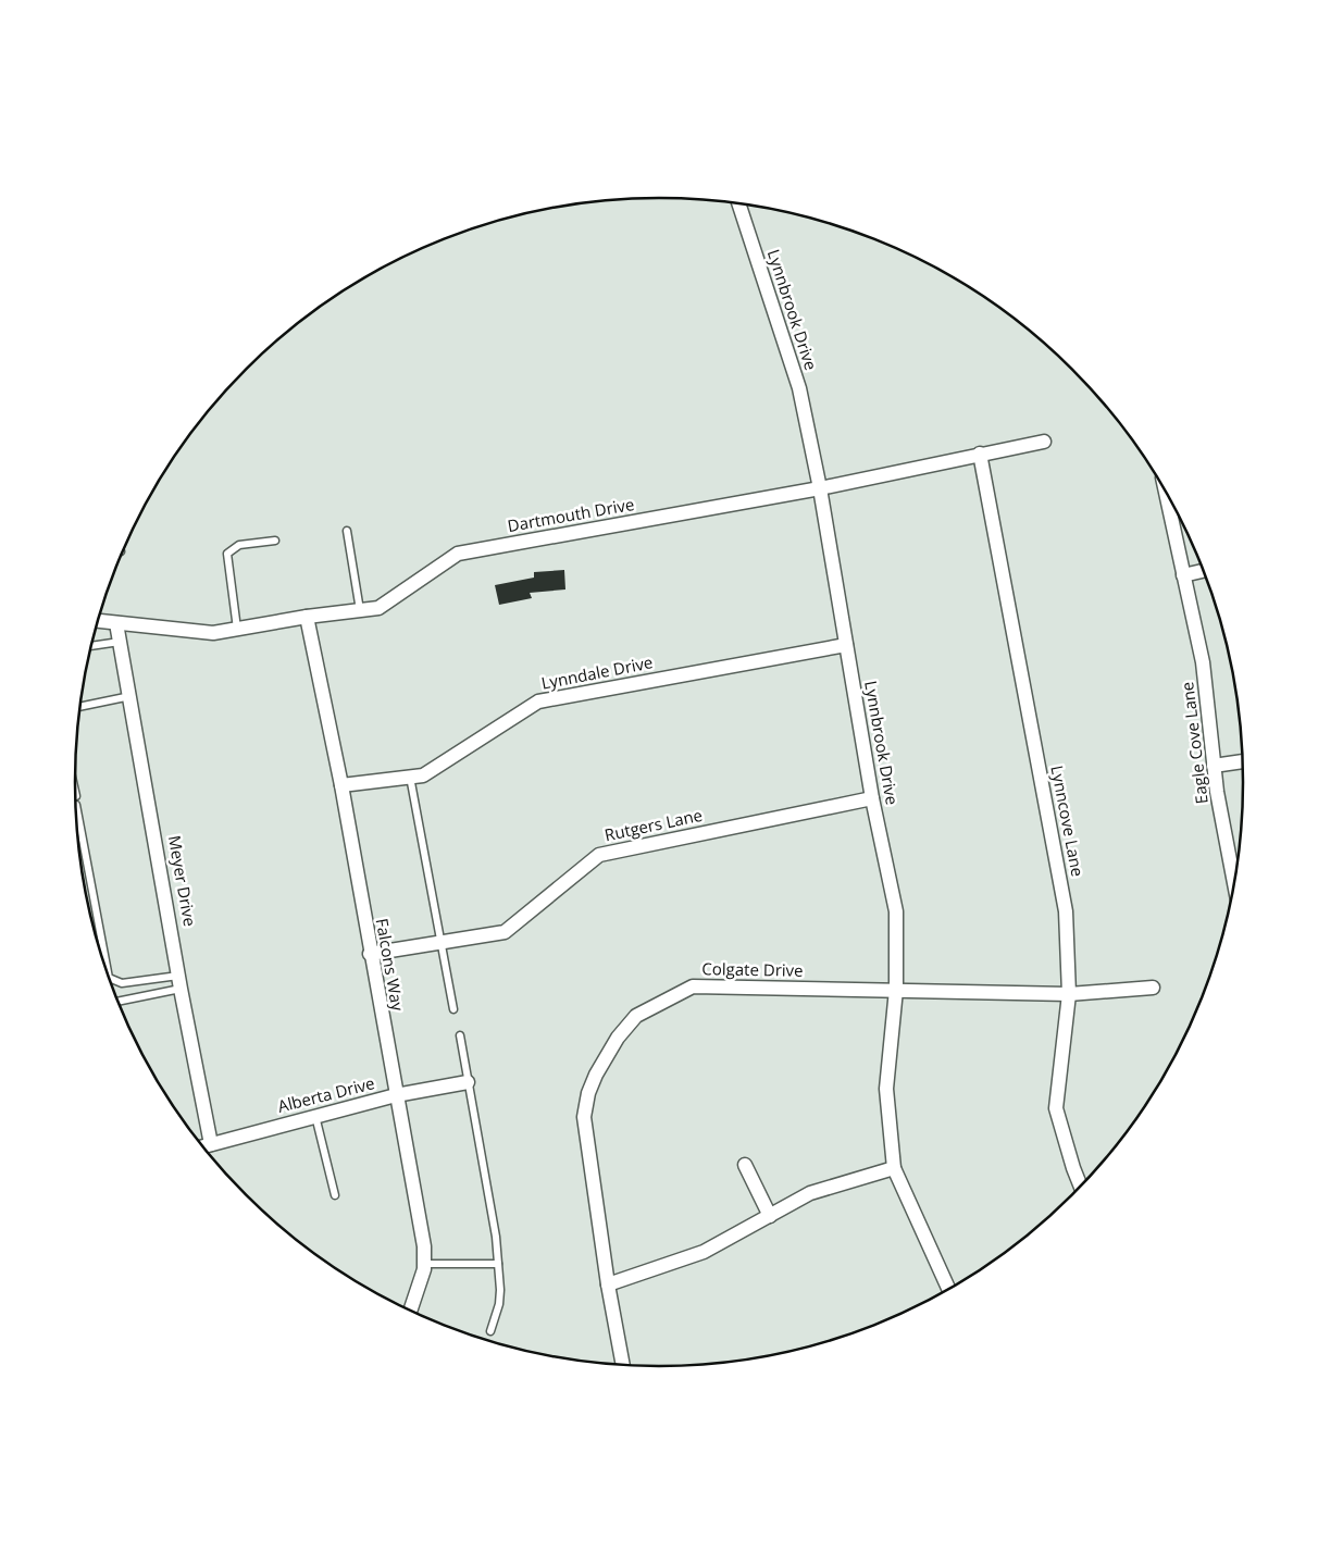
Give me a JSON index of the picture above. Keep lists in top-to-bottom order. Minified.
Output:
{"streets":{"street":["Lynnbrook Drive","Dartmouth Drive","Lynndale Drive","Eagle Cove Lane","Lynncove Lane","Rutgers Lane","Meyer Drive","Falcons Way","Colgate Drive","Alberta Drive"]},"crossings":[["Lynnbrook Drive","Dartmouth Drive"],["Lynnbrook Drive","Lynndale Drive"],["Lynnbrook Drive","Rutgers Lane"],["Lynnbrook Drive","Colgate Drive"],["Dartmouth Drive","Lynncove Lane"],["Dartmouth Drive","Meyer Drive"],["Dartmouth Drive","Falcons Way"],["Lynndale Drive","Falcons Way"],["Lynncove Lane","Colgate Drive"],["Rutgers Lane","Falcons Way"],["Meyer Drive","Alberta Drive"],["Falcons Way","Alberta Drive"]]}
